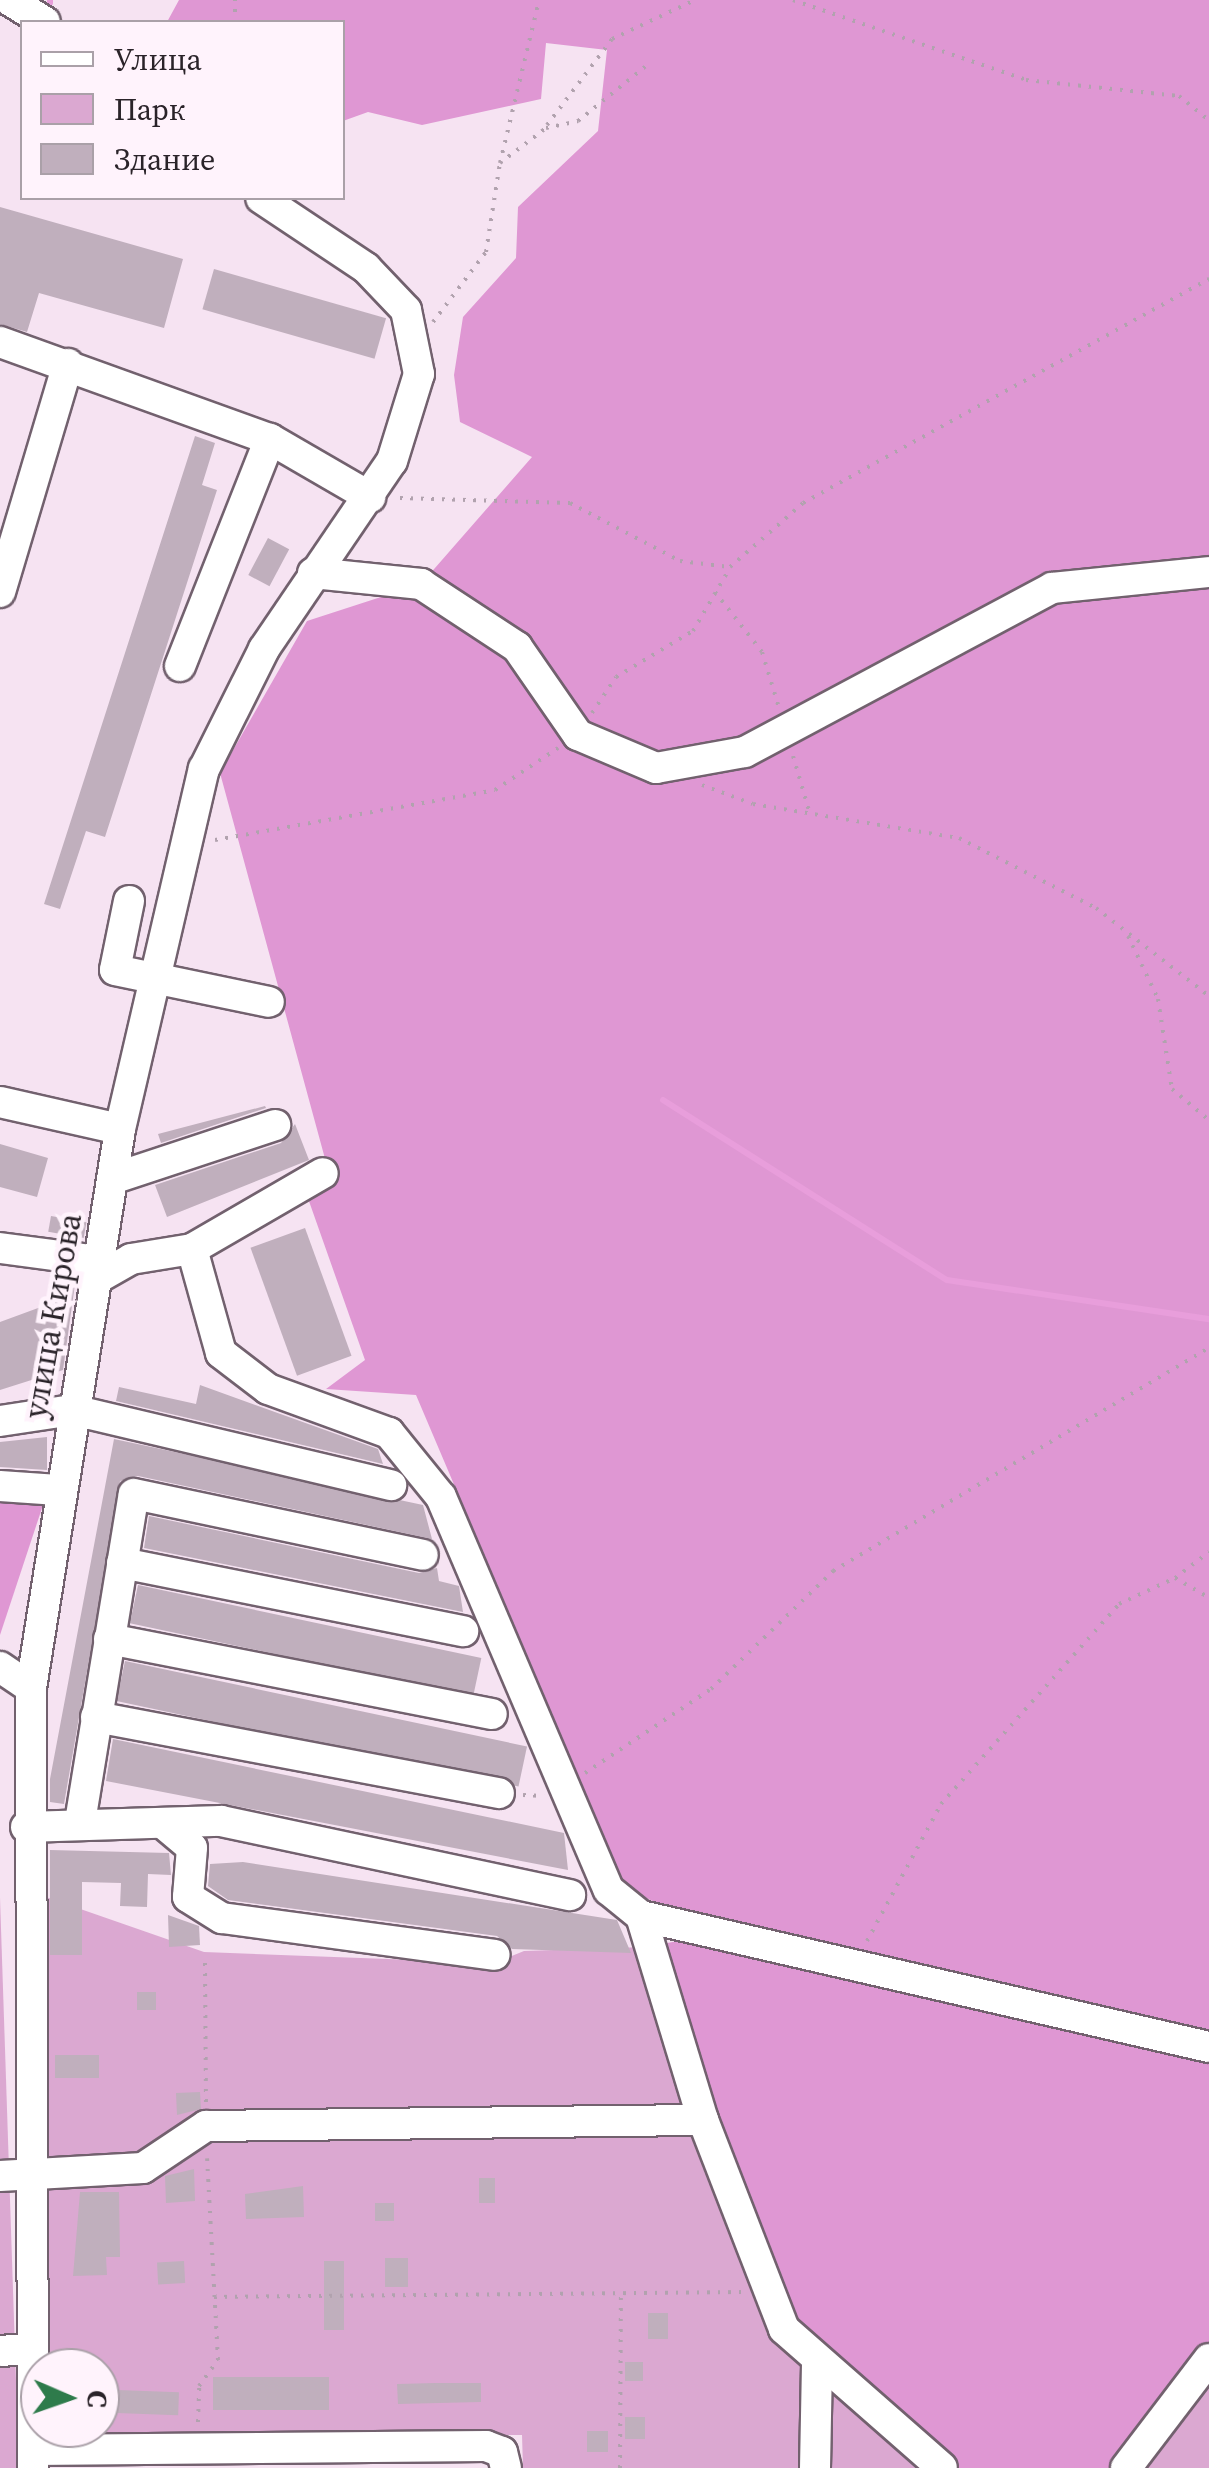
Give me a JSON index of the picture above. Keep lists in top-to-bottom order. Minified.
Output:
{"streets":{"street":["улица Кирова"]},"legend":["Улица","Парк","Здание"],"north":"right"}
